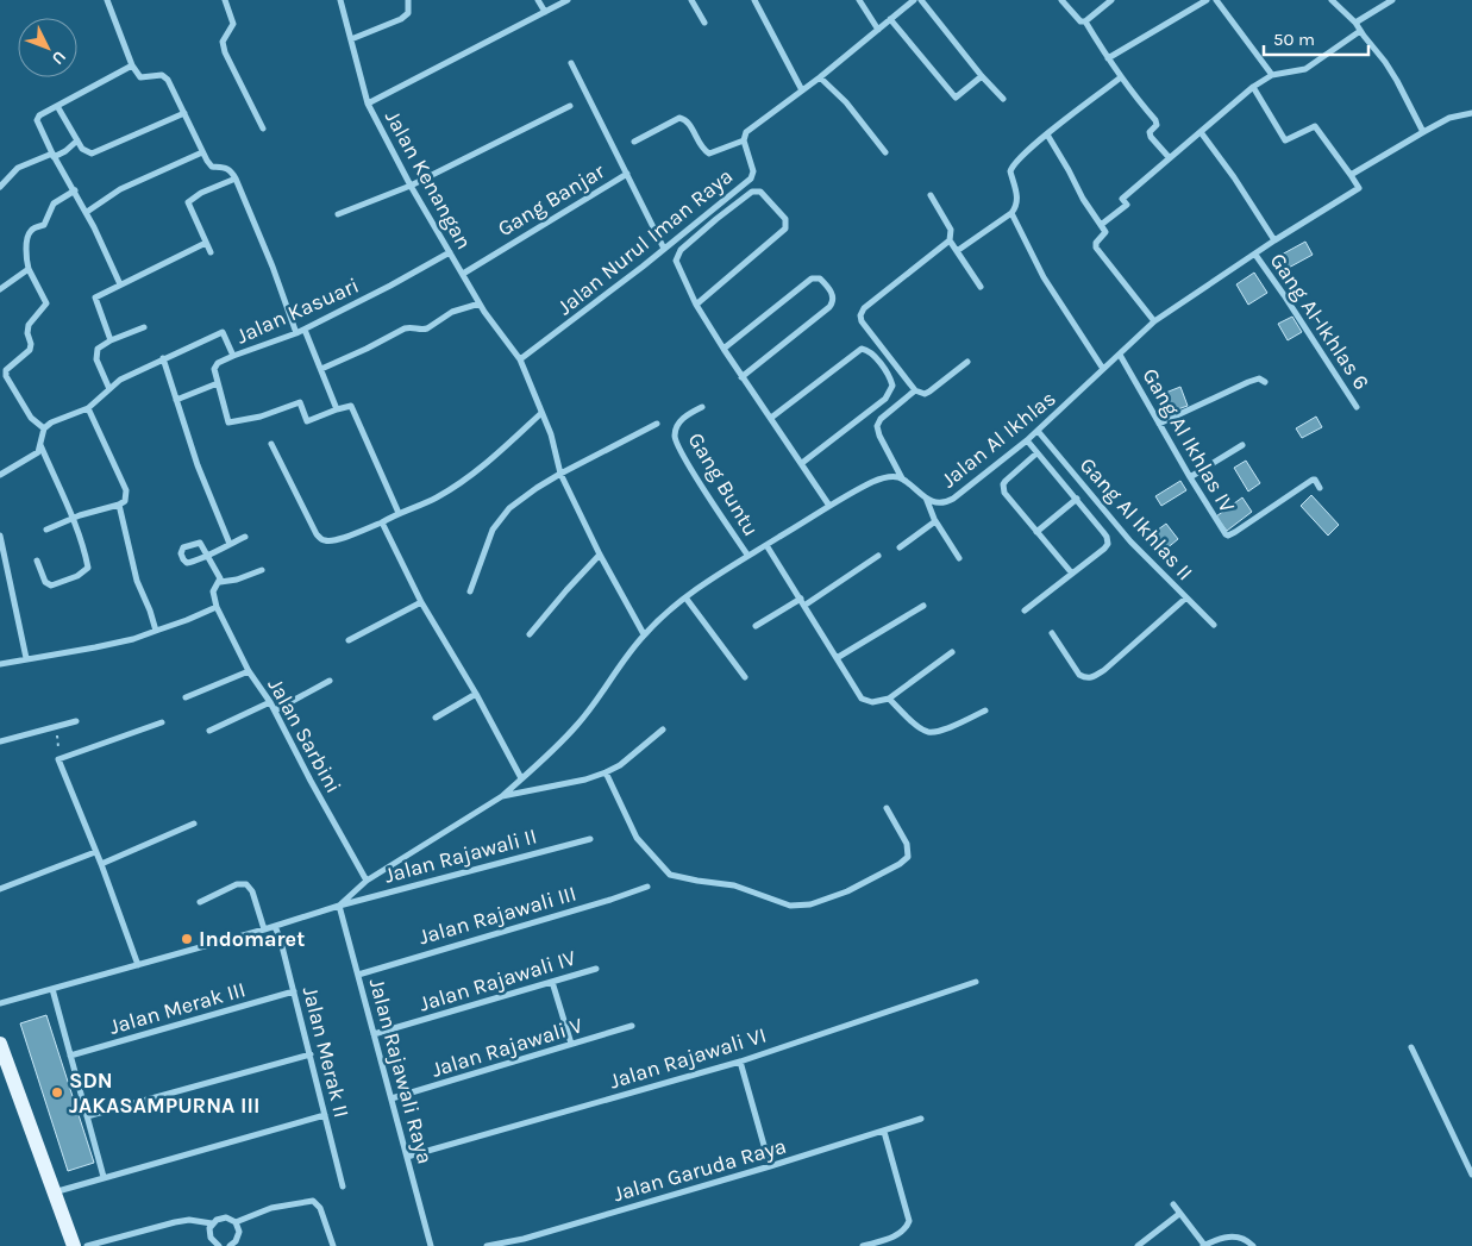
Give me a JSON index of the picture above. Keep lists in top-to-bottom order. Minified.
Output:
{"streets":{"street":["Jalan Kenangan","Gang Banjar","Jalan Nurul Iman Raya","Jalan Kasuari","Gang Al-Ikhlas 6","Jalan Al Ikhlas","Gang Al Ikhlas IV","Gang Buntu","Gang Al Ikhlas II","Jalan Sarbini","Jalan Rajawali II","Jalan Rajawali III","Jalan Rajawali IV","Jalan Merak III","Jalan Rajawali V","Jalan Merak II","Jalan Rajawali VI","Jalan Rajawali Raya","Jalan Garuda Raya"]},"crossings":[["Jalan Kenangan","Gang Banjar"],["Jalan Kenangan","Jalan Nurul Iman Raya"],["Jalan Kenangan","Jalan Kasuari"],["Gang Al-Ikhlas 6","Jalan Al Ikhlas"],["Jalan Al Ikhlas","Gang Al Ikhlas IV"],["Jalan Al Ikhlas","Gang Al Ikhlas II"],["Jalan Rajawali II","Jalan Merak II"],["Jalan Rajawali II","Jalan Rajawali Raya"],["Jalan Rajawali III","Jalan Rajawali Raya"],["Jalan Rajawali IV","Jalan Rajawali Raya"],["Jalan Merak III","Jalan Merak II"],["Jalan Rajawali V","Jalan Rajawali Raya"],["Jalan Rajawali VI","Jalan Rajawali Raya"]],"places":["Indomaret","SDN JAKASAMPURNA III"],"scale_bar":"50 m","north":"bottom right"}
